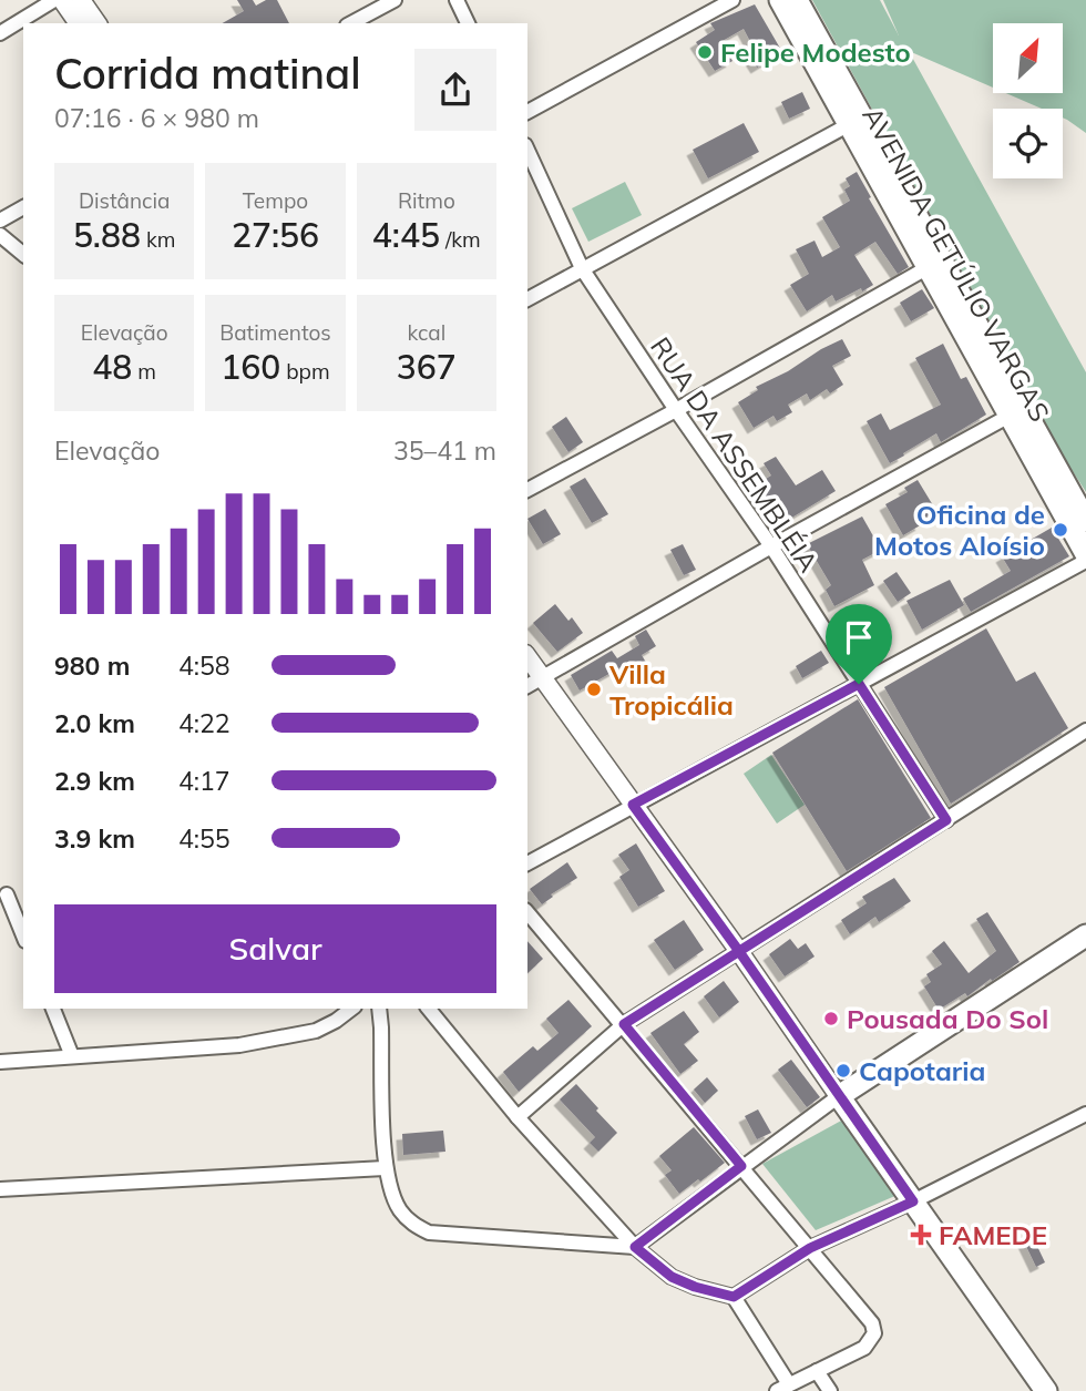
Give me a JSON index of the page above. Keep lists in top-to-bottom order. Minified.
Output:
{"streets":{"main road":["AVENIDA GETÚLIO VARGAS"],"street":["RUA DA ASSEMBLÉIA"]},"places":{"other":["Felipe Modesto","Oficina de Motos Aloísio","Villa Tropicália","Pousada Do Sol","Capotaria"],"health":["FAMEDE"]},"north":"top right","page":{"heading":["Corrida matinal","07:16 · 6 × 980 m"],"stats":[["Distância","5.88 km"],["Tempo","27:56"],["Ritmo","4:45 /km"],["Elevação","48 m"],["Batimentos","160 bpm"],["kcal","367"]],"chart":["Elevação","35–41 m"],"list":[{"name":"980 m","note":"4:58"},{"name":"2.0 km","note":"4:22"},{"name":"2.9 km","note":"4:17"},{"name":"3.9 km","note":"4:55"}],"buttons":"Salvar"}}
